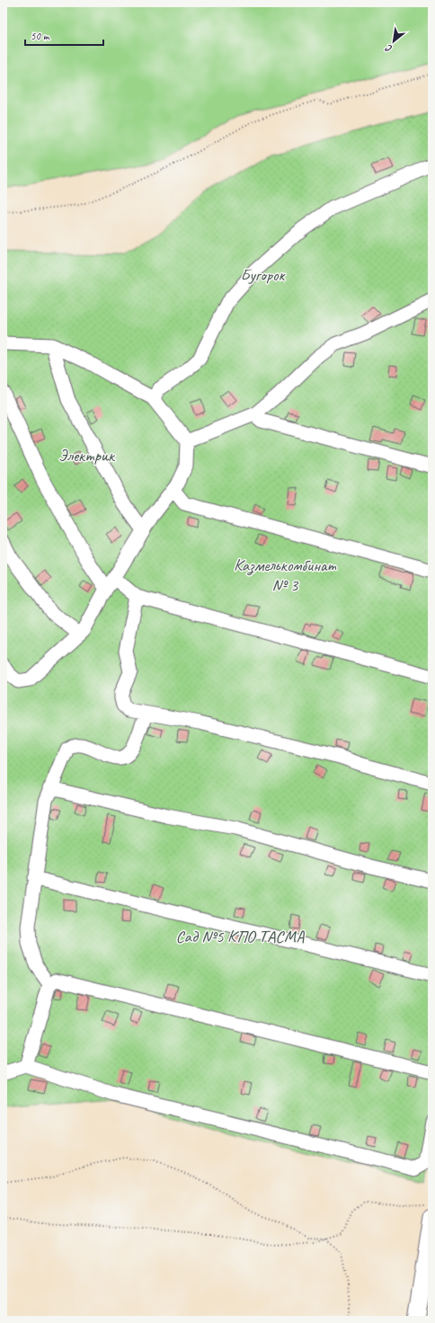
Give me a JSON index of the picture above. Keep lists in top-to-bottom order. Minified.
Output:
{"parks":["Бугорок","Электрик","Казмелькомбинат № 3","Сад №5 КПО ТАСМА"],"scale_bar":"50 m","north":"bottom left"}
